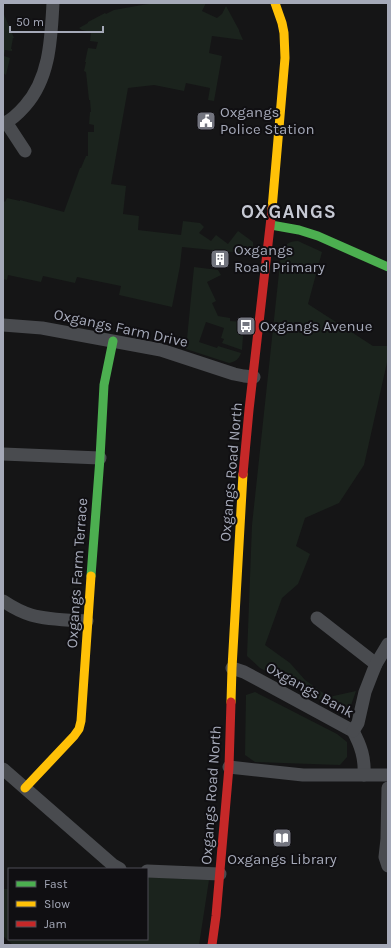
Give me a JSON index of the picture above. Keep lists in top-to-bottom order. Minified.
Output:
{"streets":{"street":["Oxgangs Farm Drive","Oxgangs Road North","Oxgangs Farm Terrace","Oxgangs Bank"]},"crossings":[["Oxgangs Farm Drive","Oxgangs Road North"],["Oxgangs Farm Drive","Oxgangs Farm Terrace"],["Oxgangs Road North","Oxgangs Bank"]],"districts":["OXGANGS"],"places":{"public building":["Oxgangs Police Station"],"building":["Oxgangs Road Primary"],"bus stop":["Oxgangs Avenue"],"library":["Oxgangs Library"]},"legend":["Fast","Slow","Jam"],"scale_bar":"50 m"}
